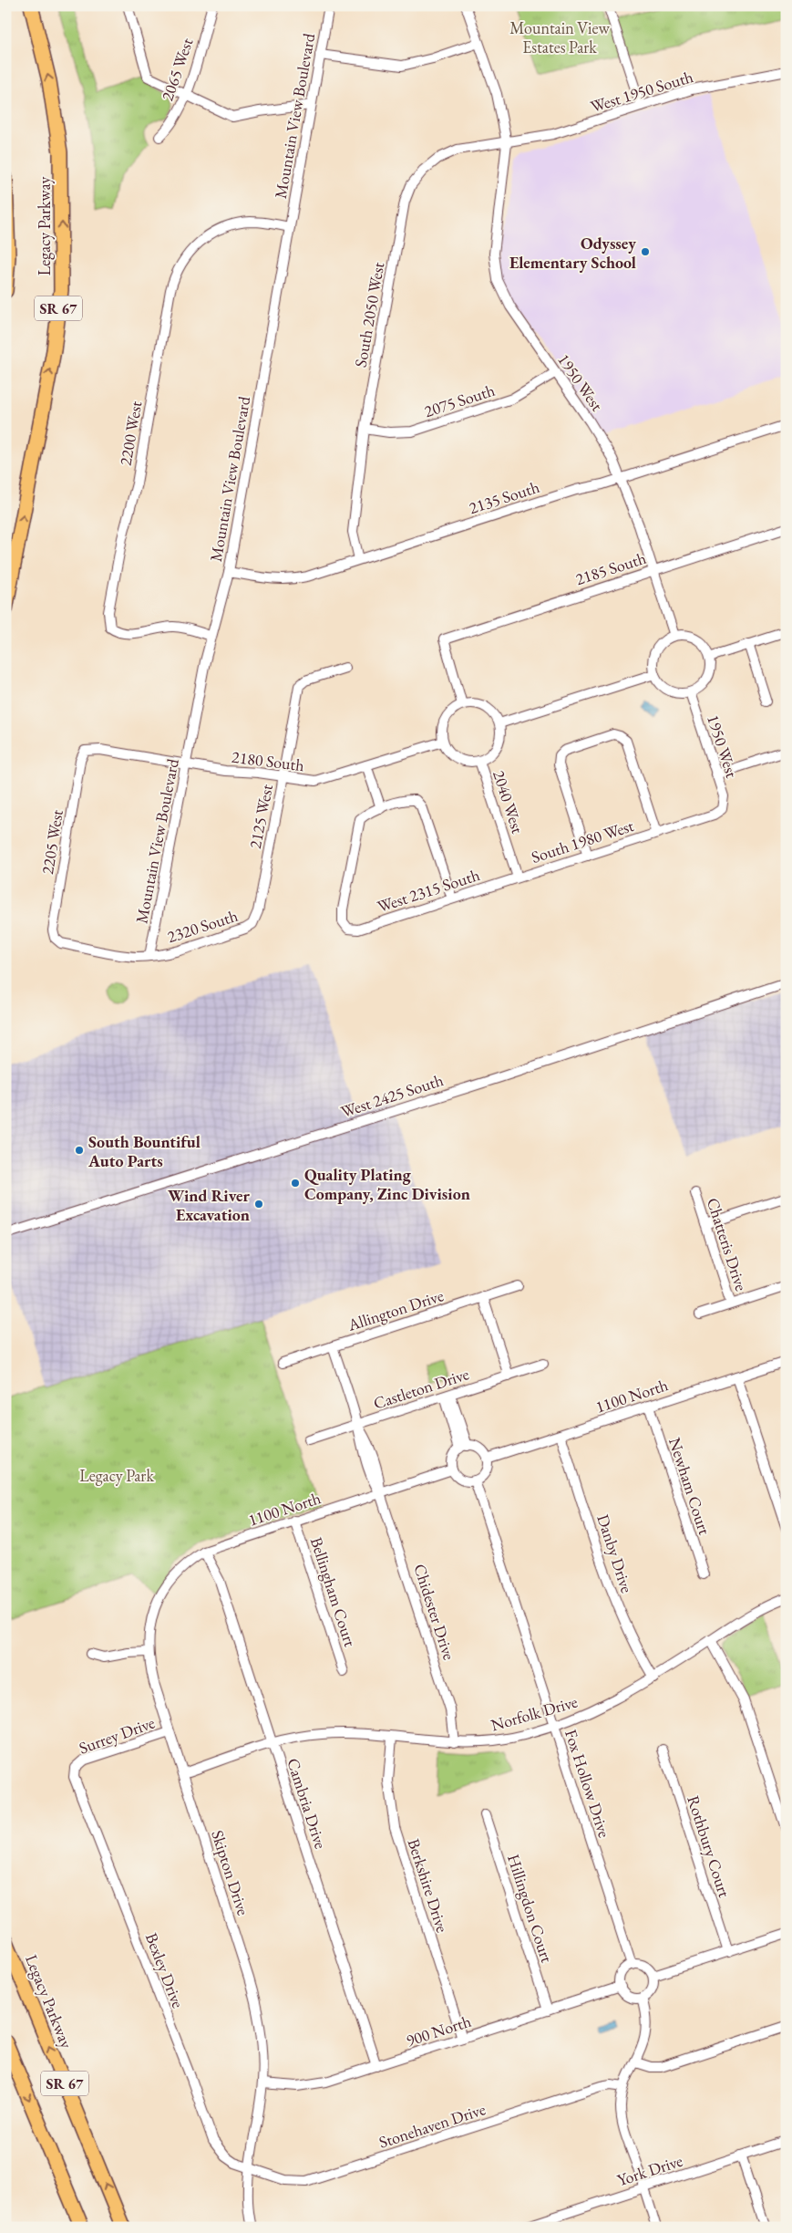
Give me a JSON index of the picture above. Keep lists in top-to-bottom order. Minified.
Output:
{"streets":{"highway":["Legacy Parkway","SR 67"],"street":["2065 West","West 1950 South","Mountain View Boulevard","South 2050 West","1950 West","2075 South","2200 West","2135 South","2185 South","2180 South","2040 West","2125 West","South 1980 West","2205 West","West 2315 South","2320 South","West 2425 South","Chatteris Drive","Allington Drive","Castleton Drive","1100 North","Newham Court","Danby Drive","Bellingham Court","Chidester Drive","Norfolk Drive","Surrey Drive","Fox Hollow Drive","Cambria Drive","Rothbury Court","Skipton Drive","Berkshire Drive","Hillingdon Court","Bexley Drive","900 North","Stonehaven Drive","York Drive"]},"crossings":[["West 1950 South","South 2050 West"],["West 1950 South","1950 West"],["Mountain View Boulevard","2200 West"],["Mountain View Boulevard","2135 South"],["Mountain View Boulevard","2180 South"],["Mountain View Boulevard","2320 South"],["South 2050 West","1950 West"],["South 2050 West","2075 South"],["South 2050 West","2135 South"],["1950 West","2075 South"],["1950 West","2135 South"],["1950 West","2185 South"],["1950 West","South 1980 West"],["2185 South","2180 South"],["2185 South","2040 West"],["2180 South","2040 West"],["2180 South","2125 West"],["2180 South","2205 West"],["2040 West","South 1980 West"],["2040 West","West 2315 South"],["2125 West","2320 South"],["South 1980 West","West 2315 South"],["2205 West","2320 South"],["Allington Drive","Chidester Drive"],["Castleton Drive","Chidester Drive"],["1100 North","Newham Court"],["1100 North","Danby Drive"],["1100 North","Bellingham Court"],["1100 North","Chidester Drive"],["1100 North","Fox Hollow Drive"],["1100 North","Cambria Drive"],["1100 North","Skipton Drive"],["Danby Drive","Norfolk Drive"],["Chidester Drive","Norfolk Drive"],["Norfolk Drive","Fox Hollow Drive"],["Norfolk Drive","Cambria Drive"],["Norfolk Drive","Skipton Drive"],["Norfolk Drive","Berkshire Drive"],["Surrey Drive","Skipton Drive"],["Surrey Drive","Bexley Drive"],["Fox Hollow Drive","900 North"],["Cambria Drive","Skipton Drive"],["Cambria Drive","900 North"],["Skipton Drive","Bexley Drive"],["Skipton Drive","900 North"],["Skipton Drive","Stonehaven Drive"],["Berkshire Drive","900 North"],["Hillingdon Court","900 North"],["Bexley Drive","Stonehaven Drive"]],"parks":["Mountain View Estates Park","Legacy Park"],"places":["Odyssey Elementary School","South Bountiful Auto Parts","Quality Plating Company, Zinc Division","Wind River Excavation"]}
